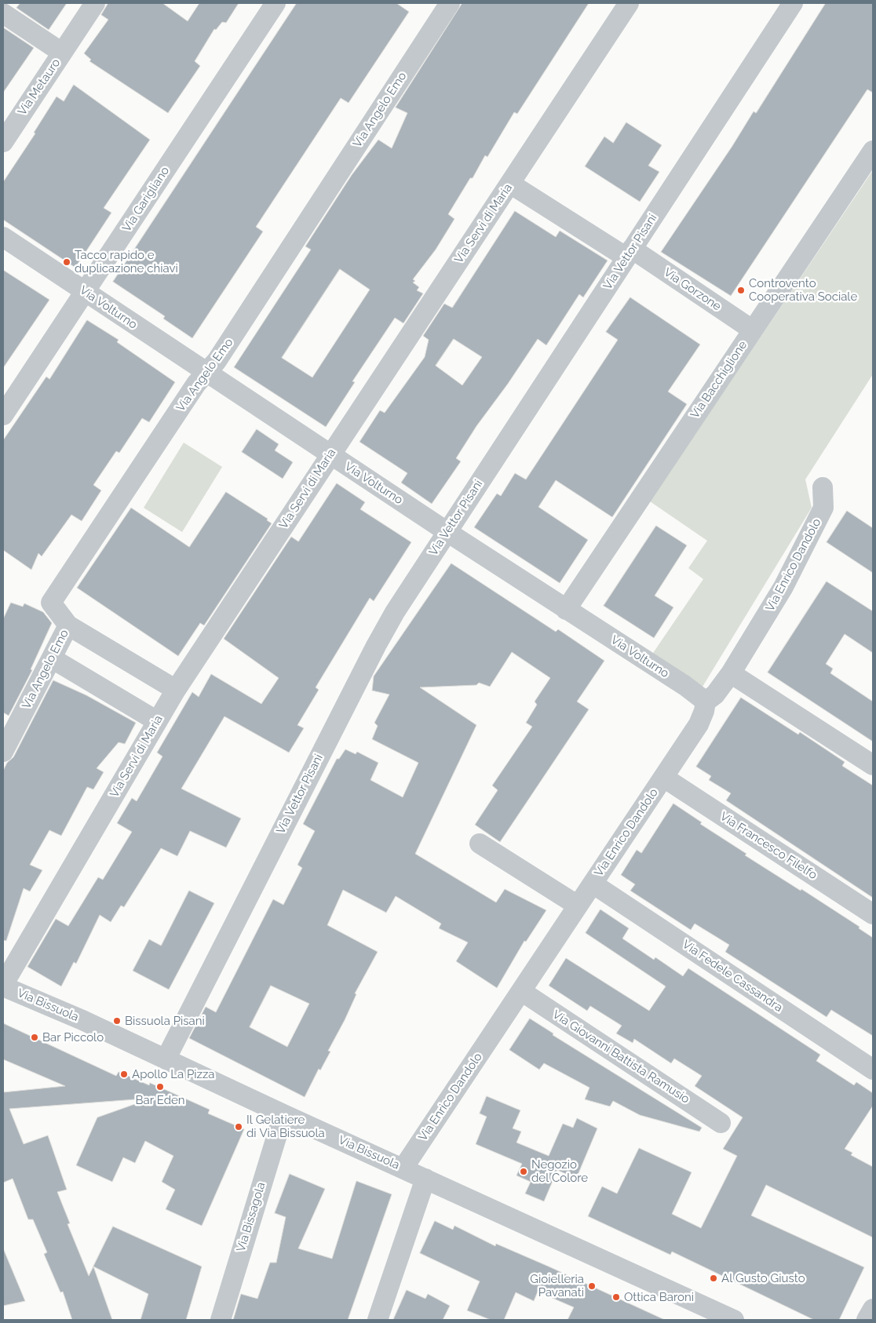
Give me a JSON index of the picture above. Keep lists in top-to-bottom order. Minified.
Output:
{"streets":{"street":["Via Metauro","Via Angelo Emo","Via Garigliano","Via Servi di Maria","Via Vettor Pisani","Via Gorzone","Via Volturno","Via Bacchiglione","Via Enrico Dandolo","Via Francesco Filelfo","Via Fedele Cassandra","Via Bissuola","Via Giovanni Battista Ramusio","Via Bissagola"]},"crossings":[["Via Angelo Emo","Via Volturno"],["Via Garigliano","Via Volturno"],["Via Servi di Maria","Via Gorzone"],["Via Servi di Maria","Via Volturno"],["Via Servi di Maria","Via Bissuola"],["Via Vettor Pisani","Via Gorzone"],["Via Vettor Pisani","Via Volturno"],["Via Vettor Pisani","Via Bissuola"],["Via Gorzone","Via Bacchiglione"],["Via Volturno","Via Bacchiglione"],["Via Volturno","Via Enrico Dandolo"],["Via Enrico Dandolo","Via Francesco Filelfo"],["Via Enrico Dandolo","Via Fedele Cassandra"],["Via Enrico Dandolo","Via Bissuola"],["Via Enrico Dandolo","Via Giovanni Battista Ramusio"],["Via Bissuola","Via Bissagola"]],"places":["Tacco rapido e duplicazione chiavi","Controvento Cooperativa Sociale","Bissuola Pisani","Bar Piccolo","Apollo La Pizza","Bar Eden","Il Gelatiere di Via Bissuola","Negozio del Colore","Al Gusto Giusto","Gioielleria Pavanati","Ottica Baroni"]}
